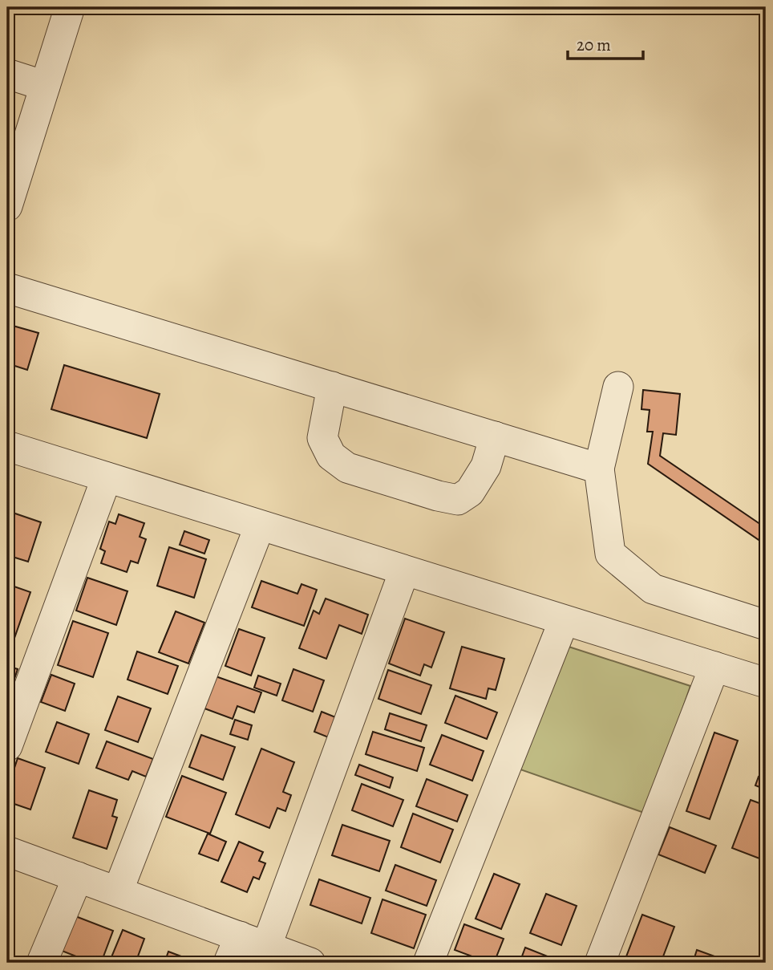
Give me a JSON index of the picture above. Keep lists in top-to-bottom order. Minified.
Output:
{"scale_bar":"20 m"}
